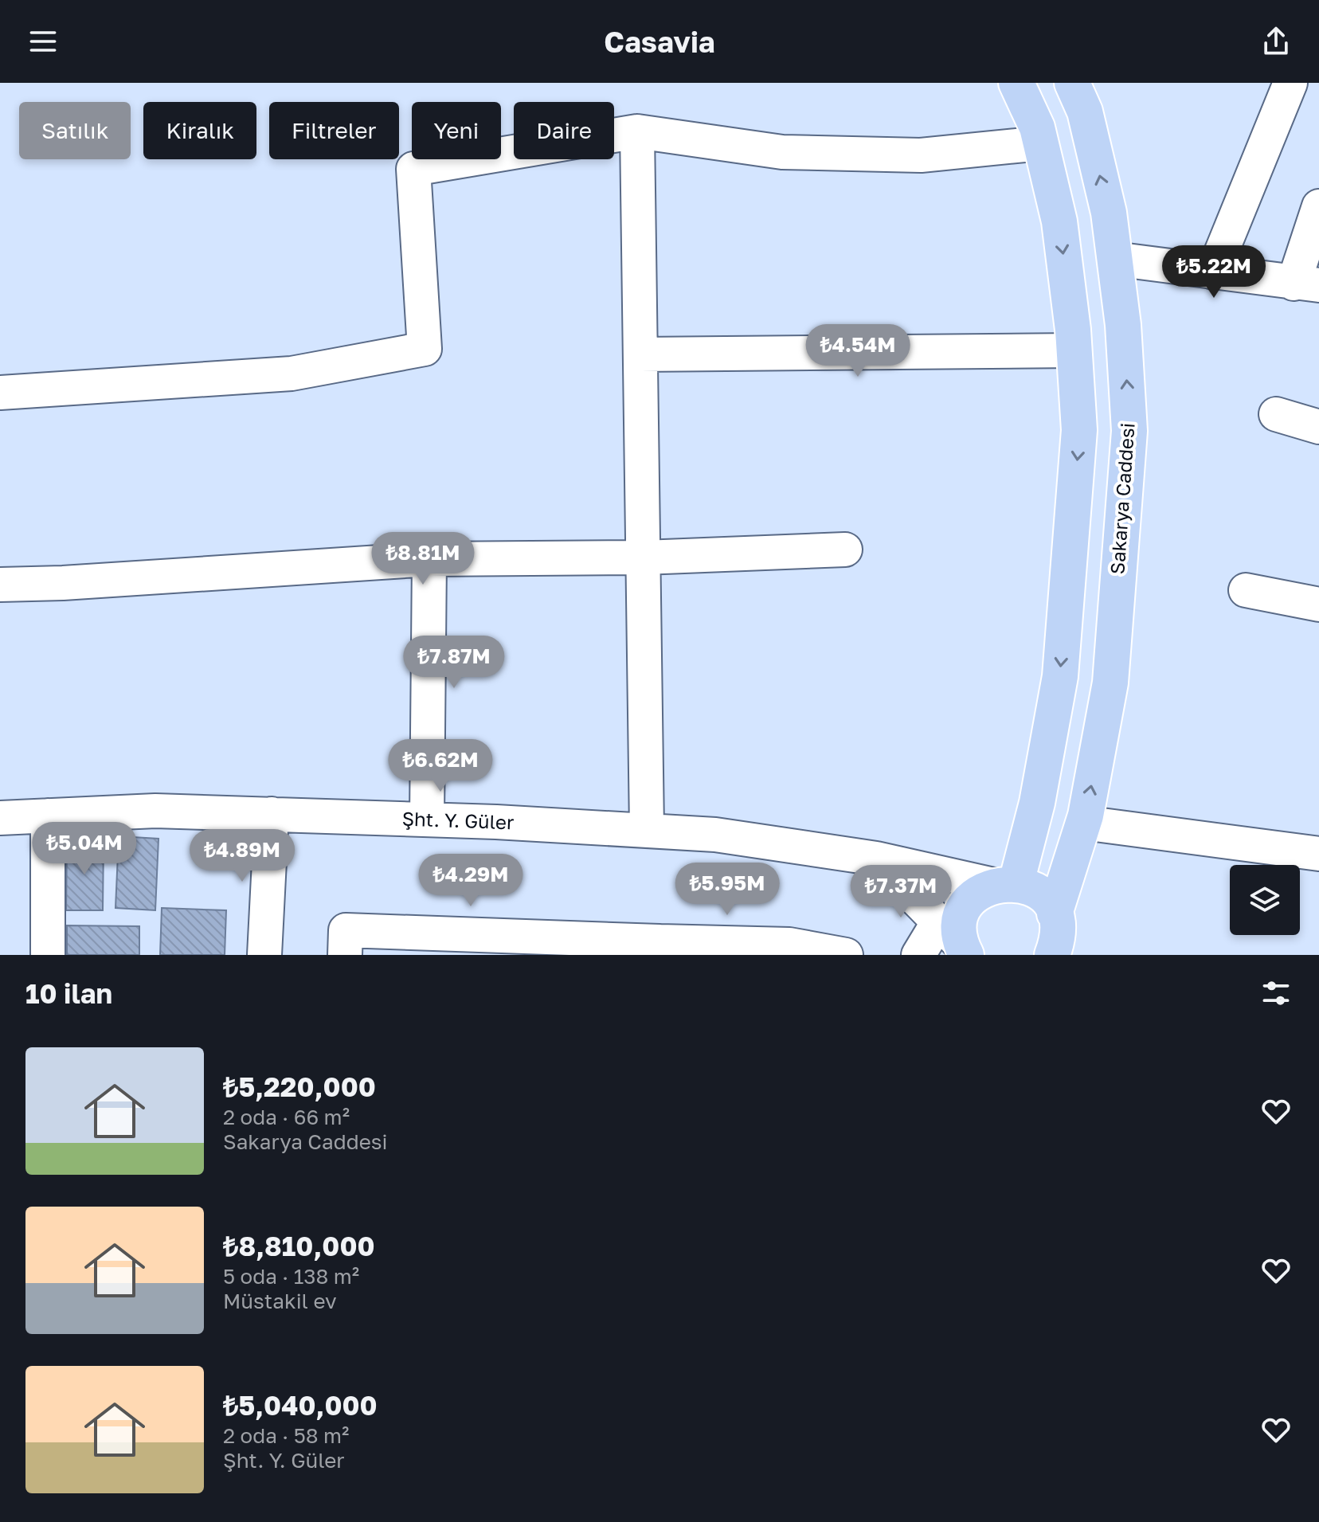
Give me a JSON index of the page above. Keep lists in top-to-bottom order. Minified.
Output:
{"streets":{"main road":["Sakarya Caddesi"],"street":["Şht. Y. Güler"]},"page":{"header":"Casavia","chip":["Satılık","Kiralık","Filtreler","Yeni","Daire"],"price":["₺5.22M","₺4.54M","₺8.81M","₺7.87M","₺6.62M","₺5.04M","₺4.89M","₺4.29M","₺5.95M","₺7.37M"],"heading":"10 ilan","list":[{"name":"₺5,220,000","note":"2 oda · 66 m² · Sakarya Caddesi"},{"name":"₺8,810,000","note":"5 oda · 138 m² · Müstakil ev"},{"name":"₺5,040,000","note":"2 oda · 58 m² · Şht. Y. Güler"}]}}
